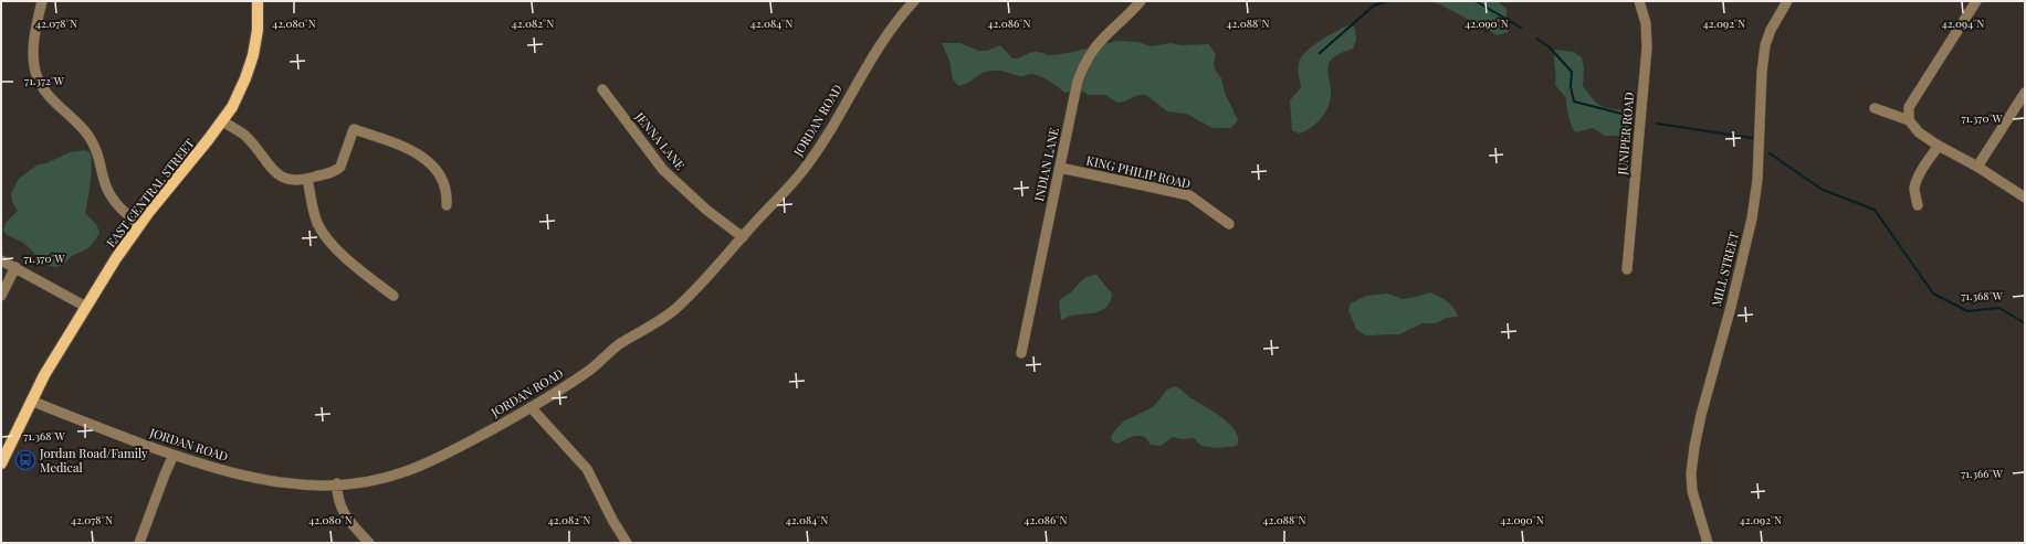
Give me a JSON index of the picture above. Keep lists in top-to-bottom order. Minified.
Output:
{"streets":{"main road":["EAST CENTRAL STREET"],"street":["JORDAN ROAD","JUNIPER ROAD","JENNA LANE","INDIAN LANE","KING PHILIP ROAD","MILL STREET"]},"crossings":[["JORDAN ROAD","JENNA LANE"],["JORDAN ROAD","EAST CENTRAL STREET"],["INDIAN LANE","KING PHILIP ROAD"]],"places":{"bus stop":["Jordan Road/Family Medical"]},"coordinates":["42.078°N","42.080°N","42.082°N","42.084°N","42.086°N","42.088°N","42.090°N","42.092°N","42.094°N","71.372°W","71.370°W","71.368°W","71.366°W"]}
